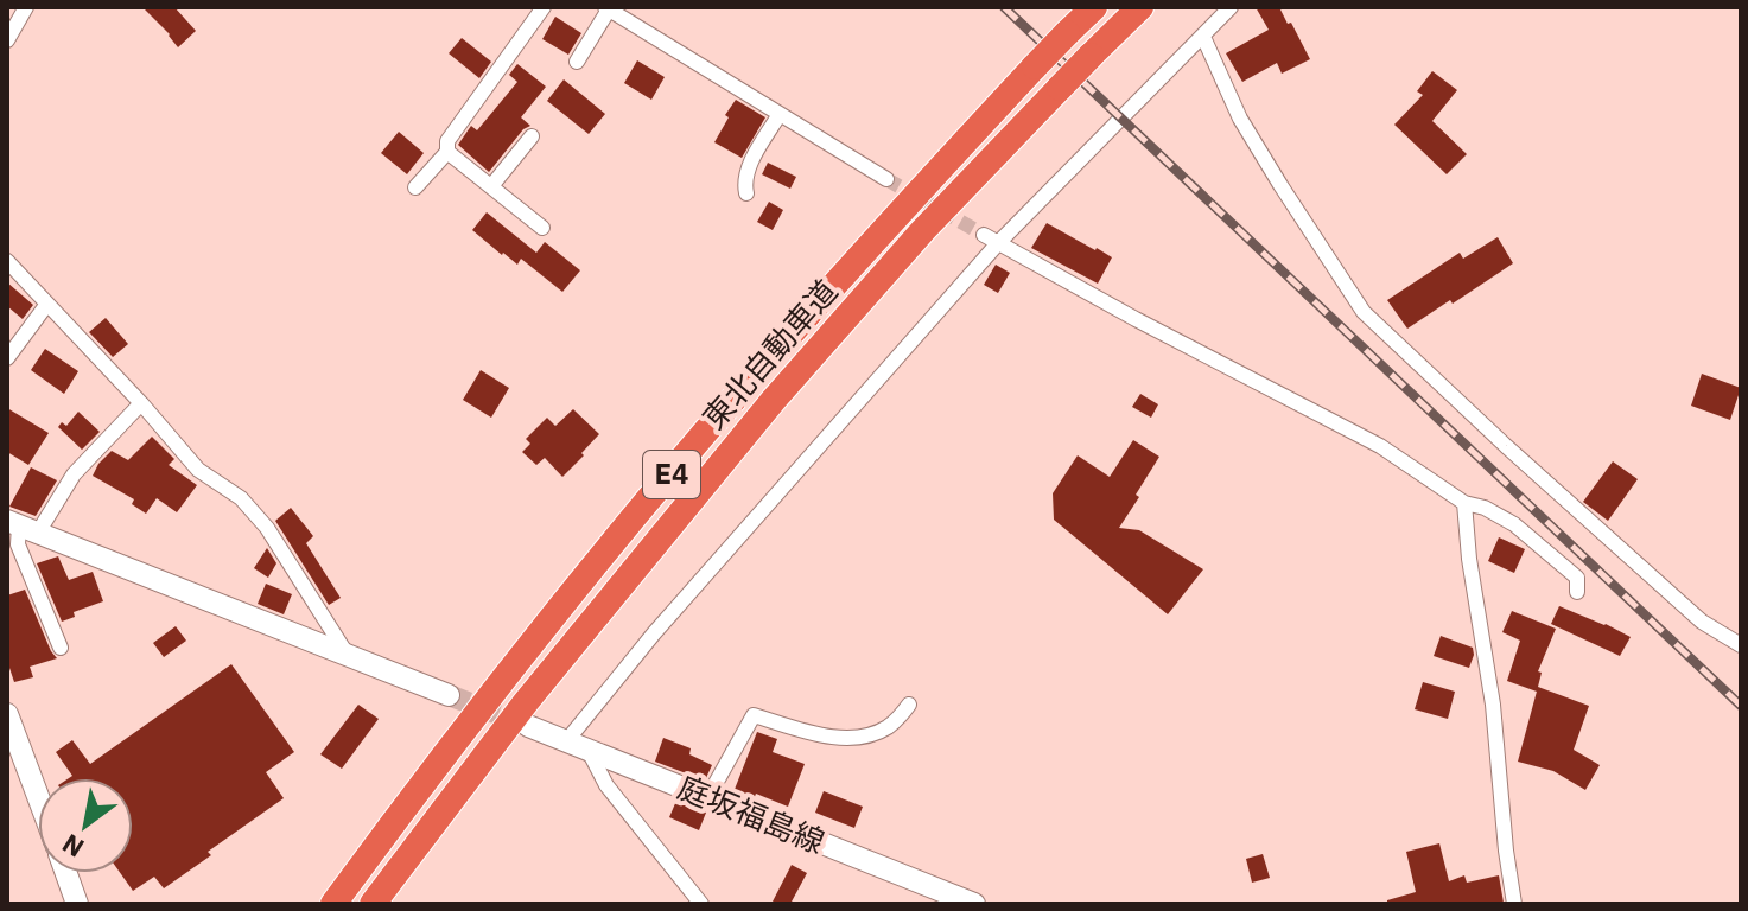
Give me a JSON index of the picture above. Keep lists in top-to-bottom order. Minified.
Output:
{"streets":{"highway":["東北自動車道","E4"],"main road":["庭坂福島線"]},"north":"bottom left"}
